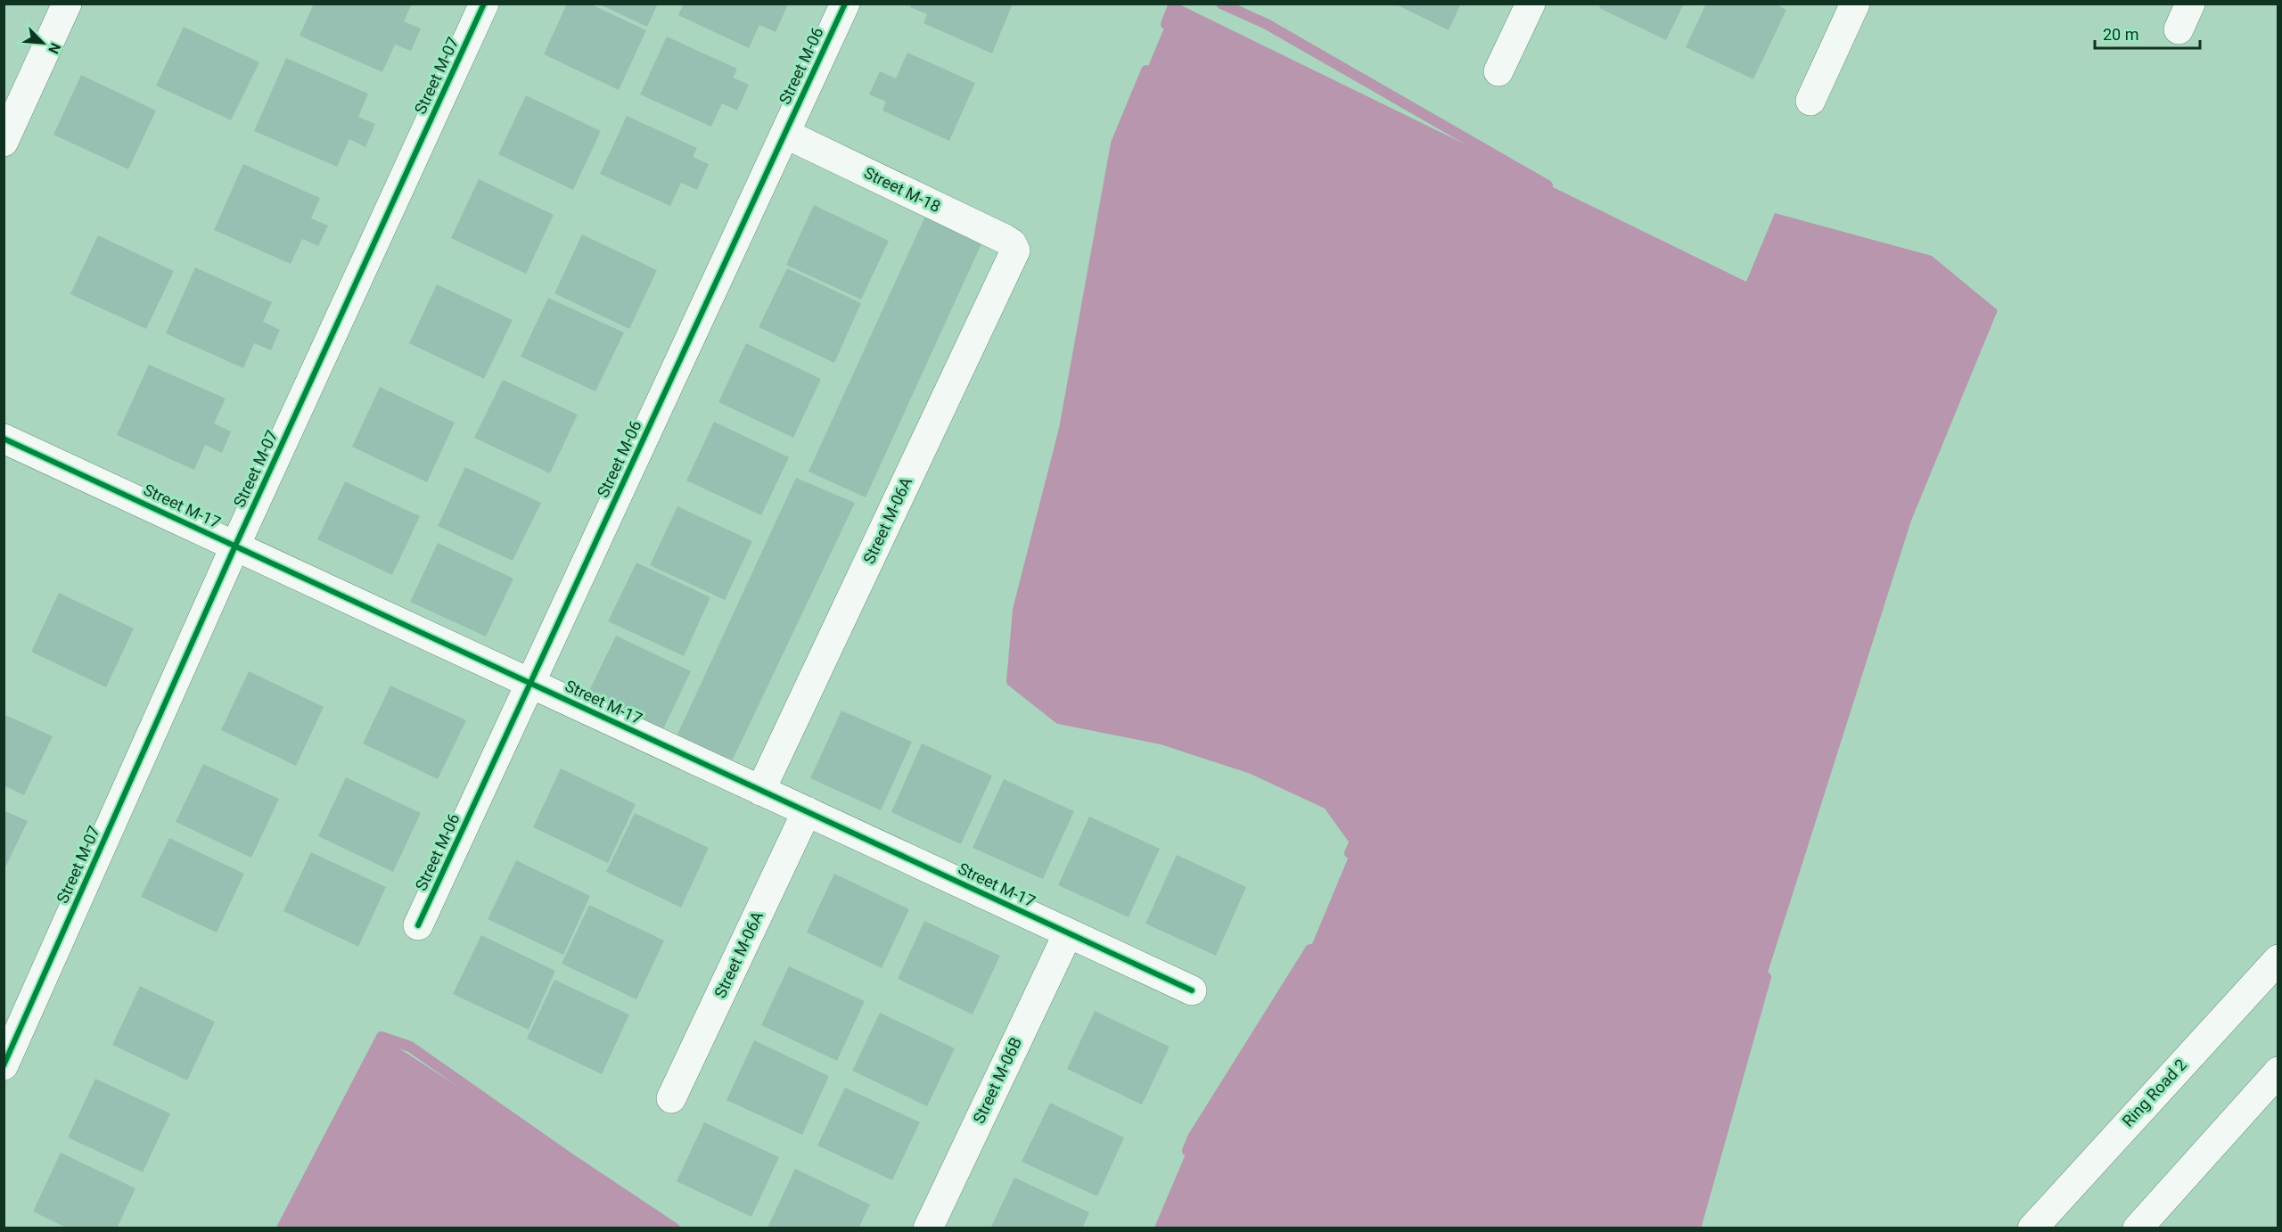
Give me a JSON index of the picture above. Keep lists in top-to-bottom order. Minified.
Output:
{"streets":{"street":["Street M-06","Street M-07","Street M-18","Street M-17","Street M-06A","Street M-06B","Ring Road 2"]},"crossings":[["Street M-06","Street M-18"],["Street M-06","Street M-17"],["Street M-07","Street M-17"],["Street M-18","Street M-06A"],["Street M-17","Street M-06A"],["Street M-17","Street M-06B"]],"scale_bar":"20 m","north":"bottom right"}
